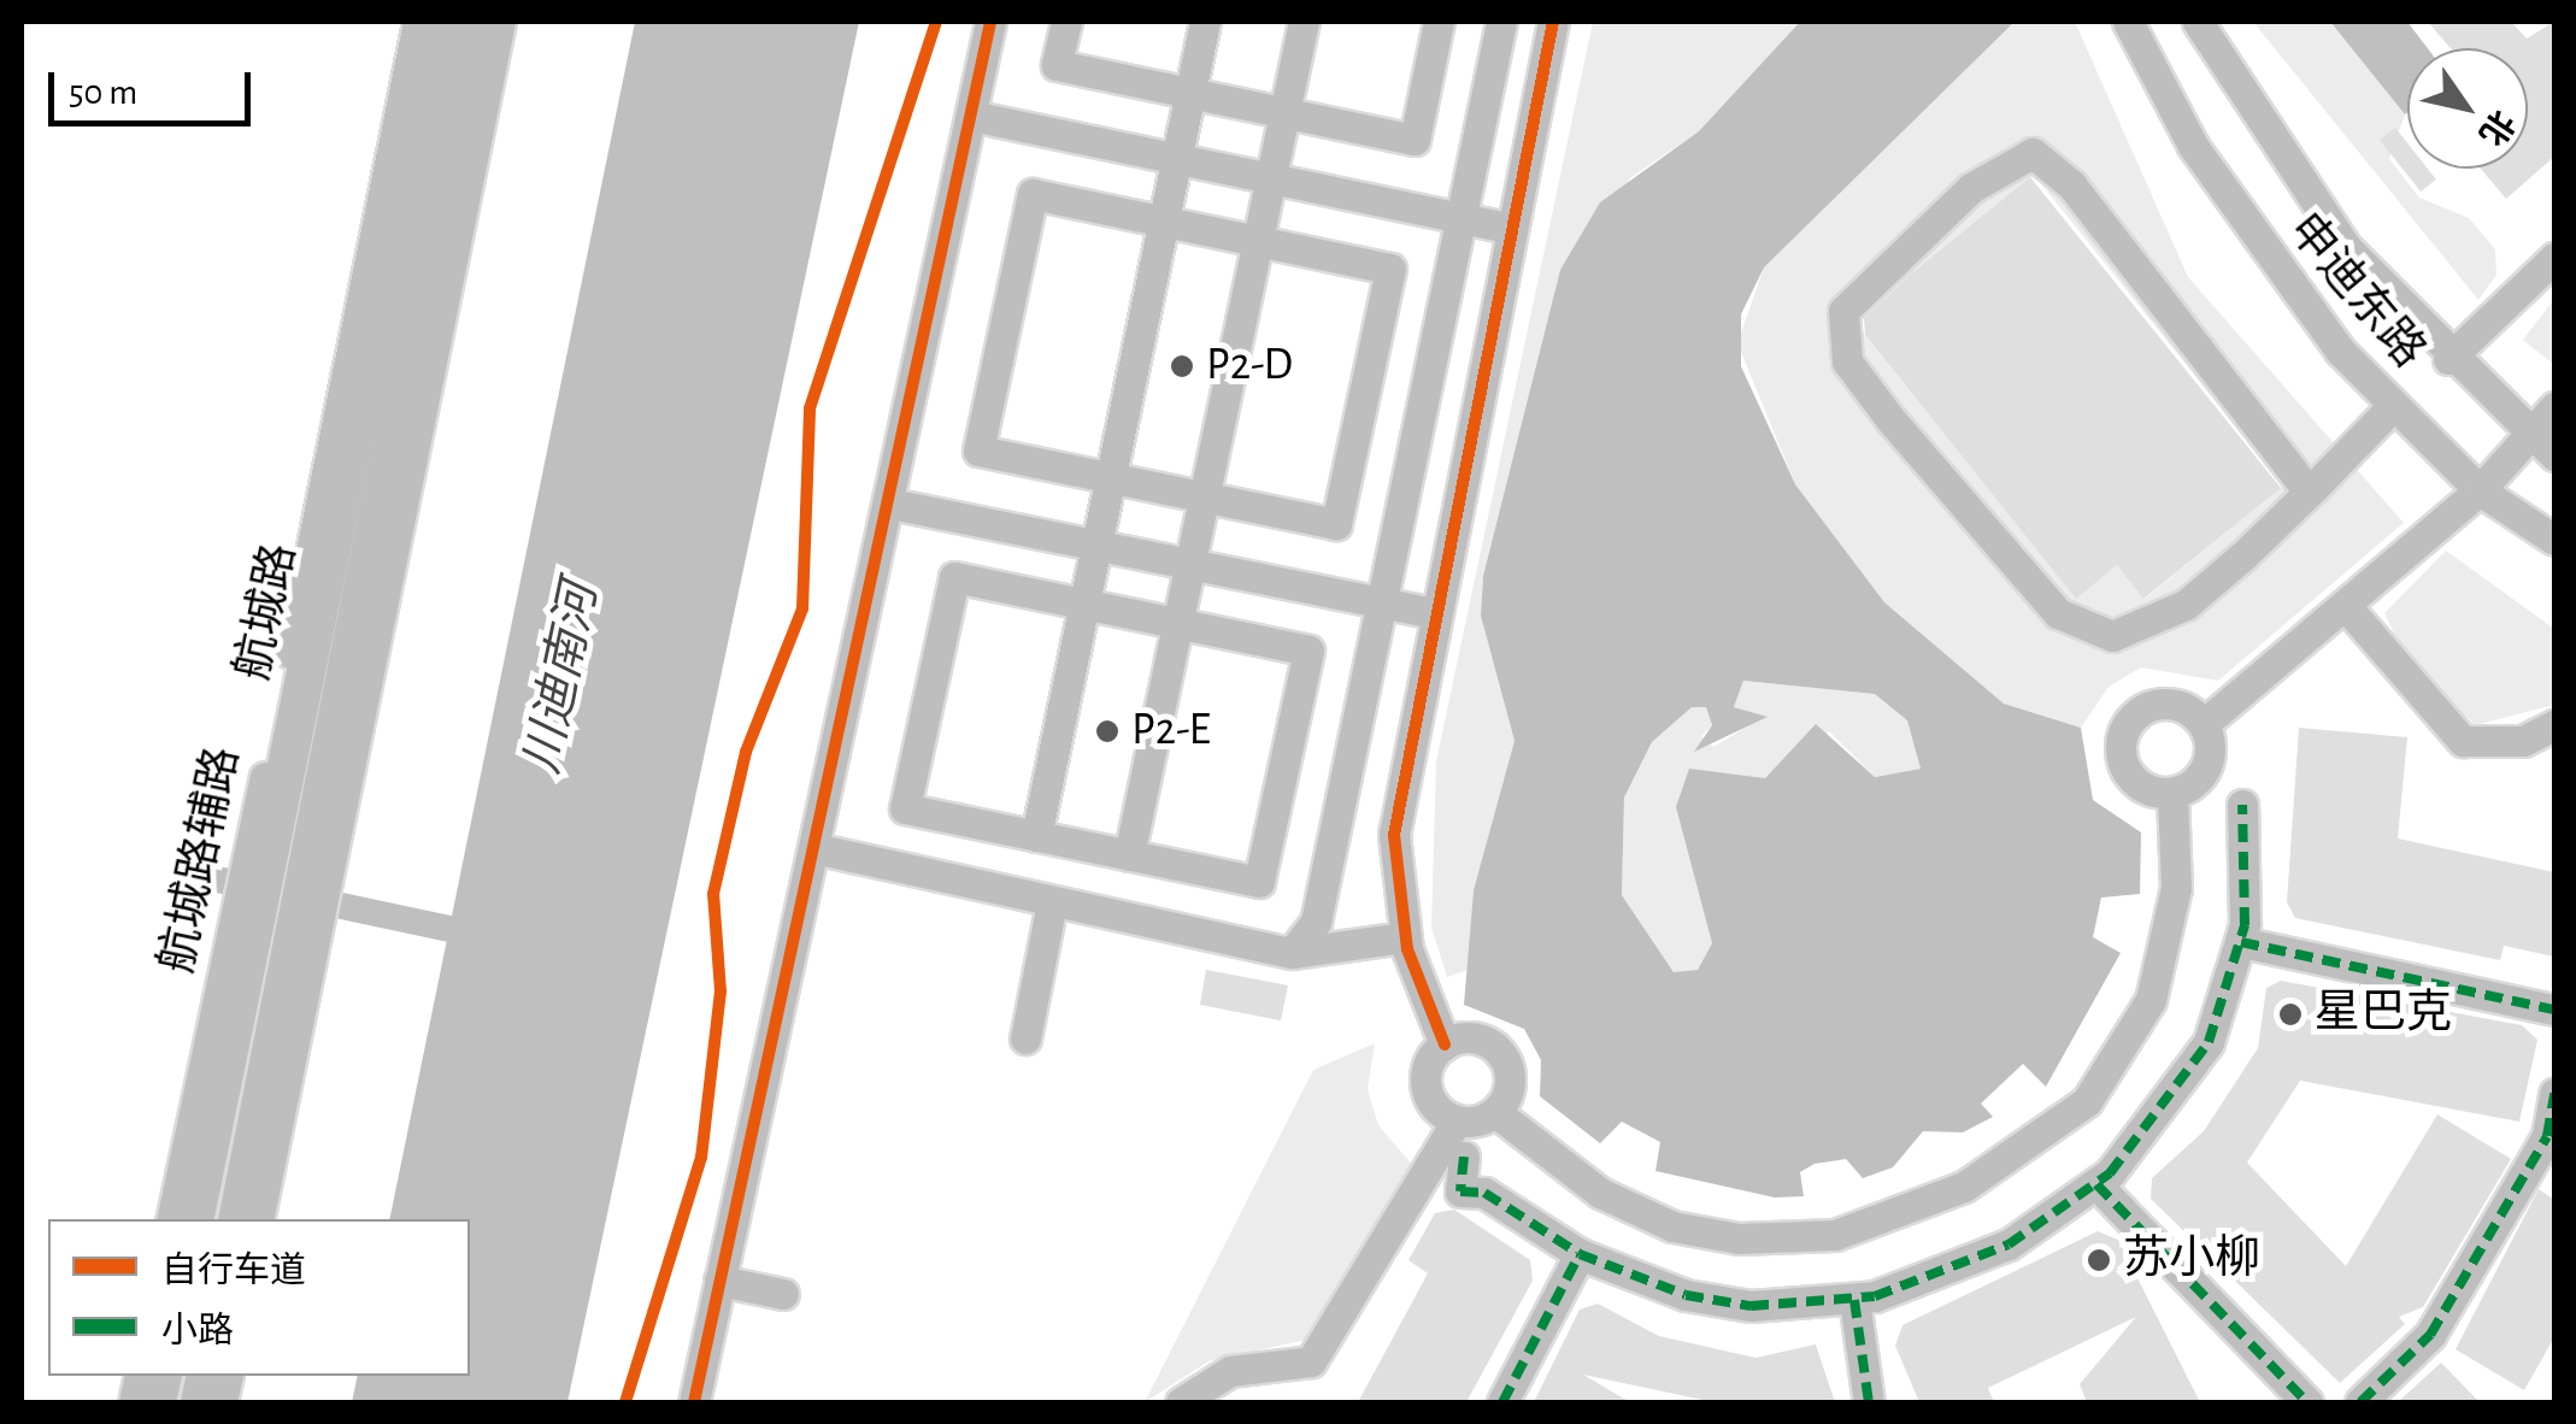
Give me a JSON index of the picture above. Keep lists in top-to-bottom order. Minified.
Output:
{"streets":{"main road":["航城路"],"street":["申迪东路","航城路辅路"]},"crossings":[["航城路","航城路辅路"]],"water":["川迪南河"],"places":["P2-D","P2-E","星巴克","苏小柳"],"legend":["自行车道","小路"],"scale_bar":"50 m","north":"bottom right"}
